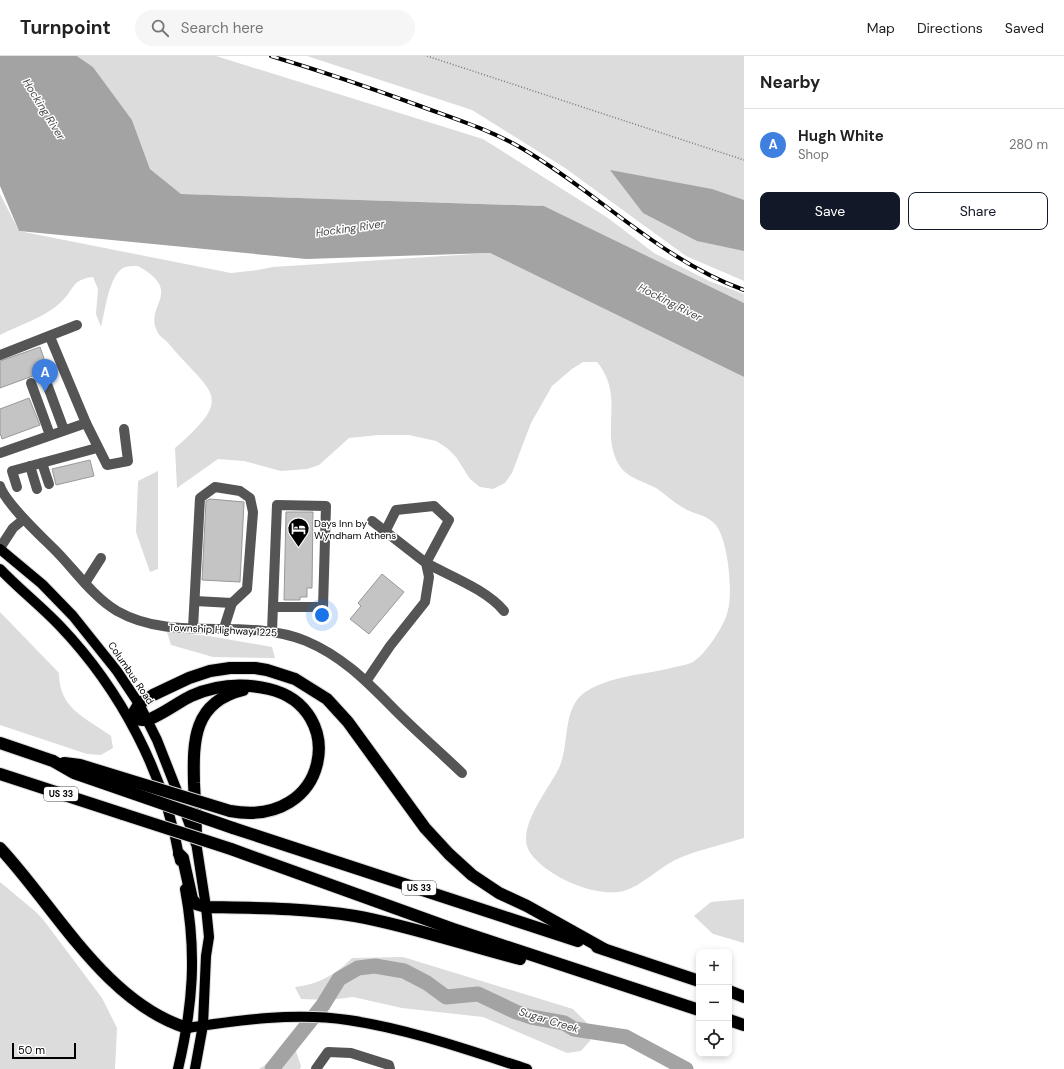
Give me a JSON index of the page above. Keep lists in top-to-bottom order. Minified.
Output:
{"streets":{"highway":["US 33"],"main road":["Columbus Road"],"street":["Township Highway 1225"]},"water":["Hocking River","Sugar Creek"],"places":{"hotel":["Days Inn by Wyndham Athens"]},"scale_bar":"50 m","page":{"header":"Turnpoint","search":"Search here","nav":["Map","Directions","Saved"],"heading":"Nearby","list":[{"mark":"A","name":"Hugh White","note":"Shop","value":"280 m"}],"buttons":["Save","Share"],"pins":"A","map_buttons":["+","−"],"scale":"50 m"}}
